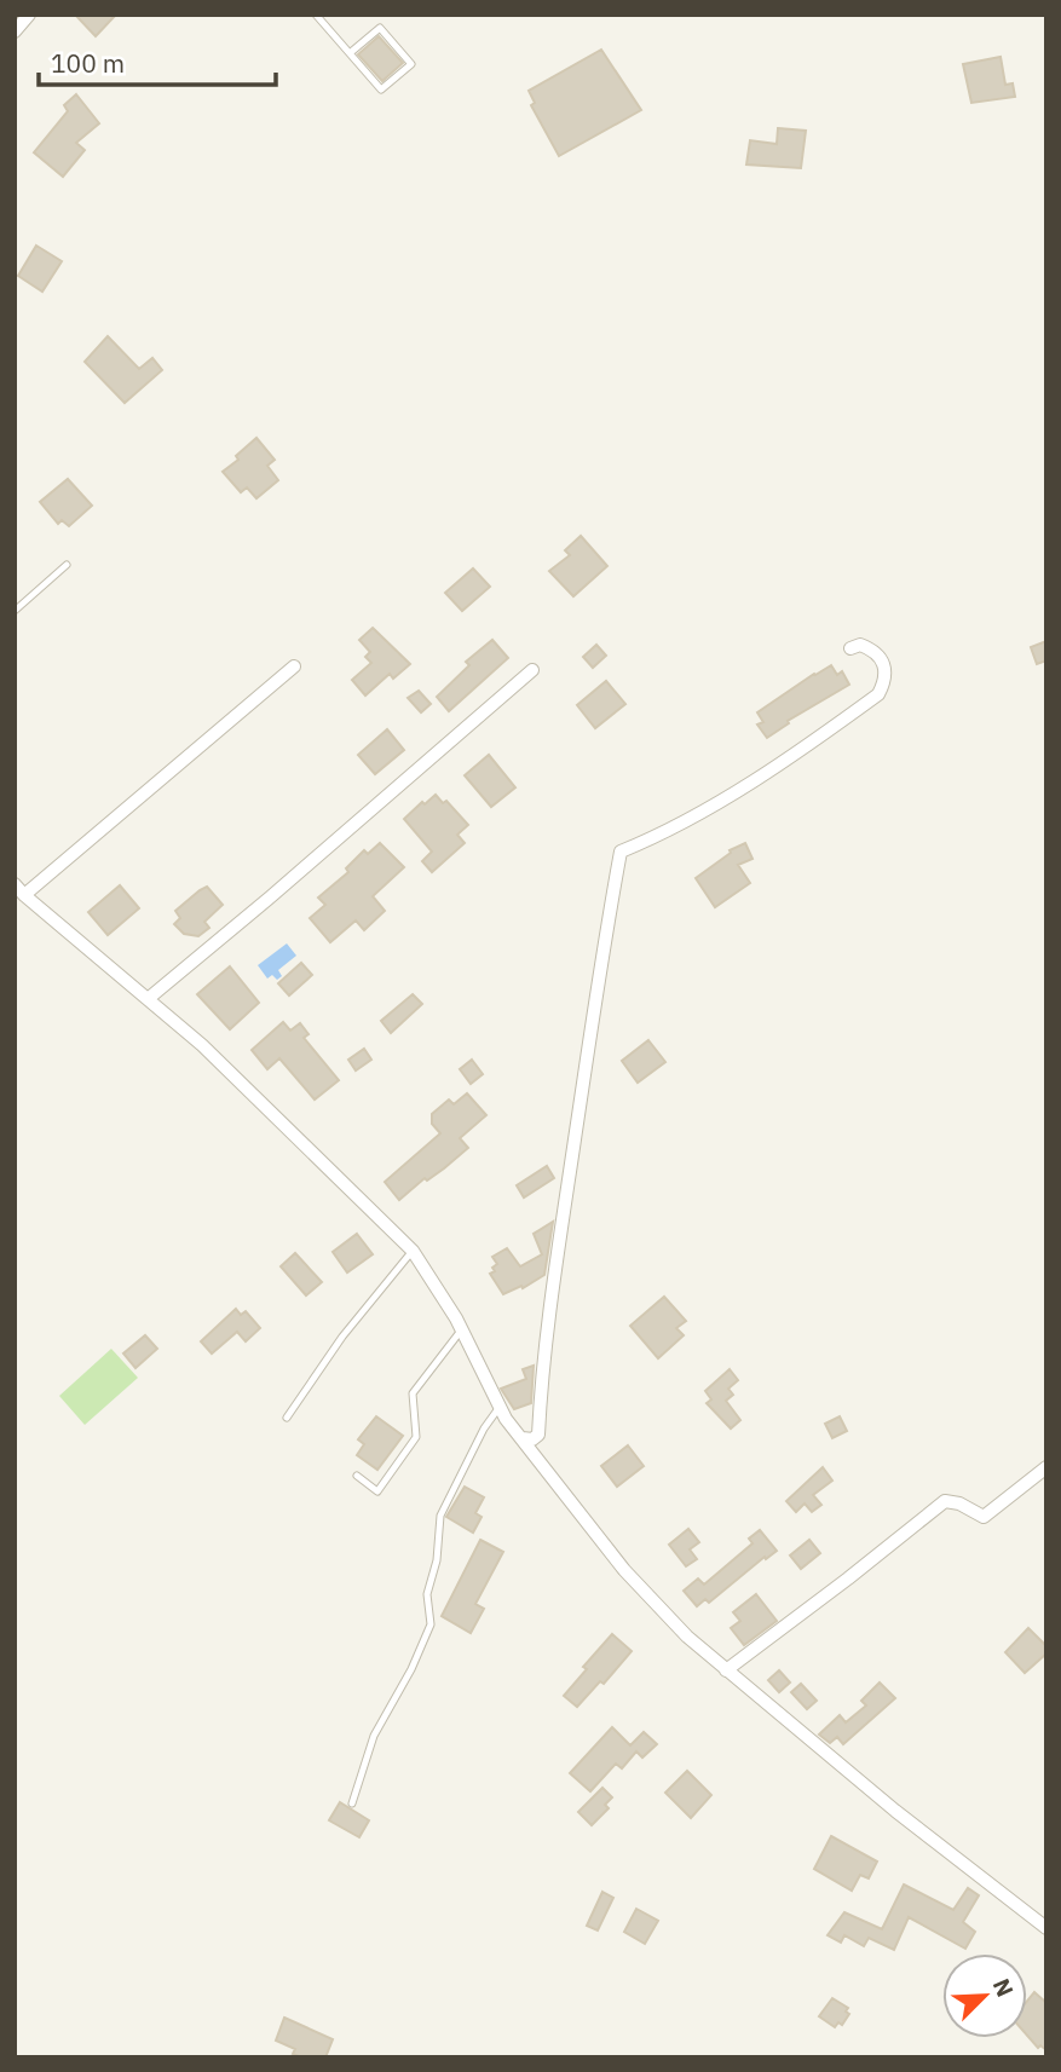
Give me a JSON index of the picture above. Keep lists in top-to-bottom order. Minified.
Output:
{"scale_bar":"100 m","north":"top right"}
